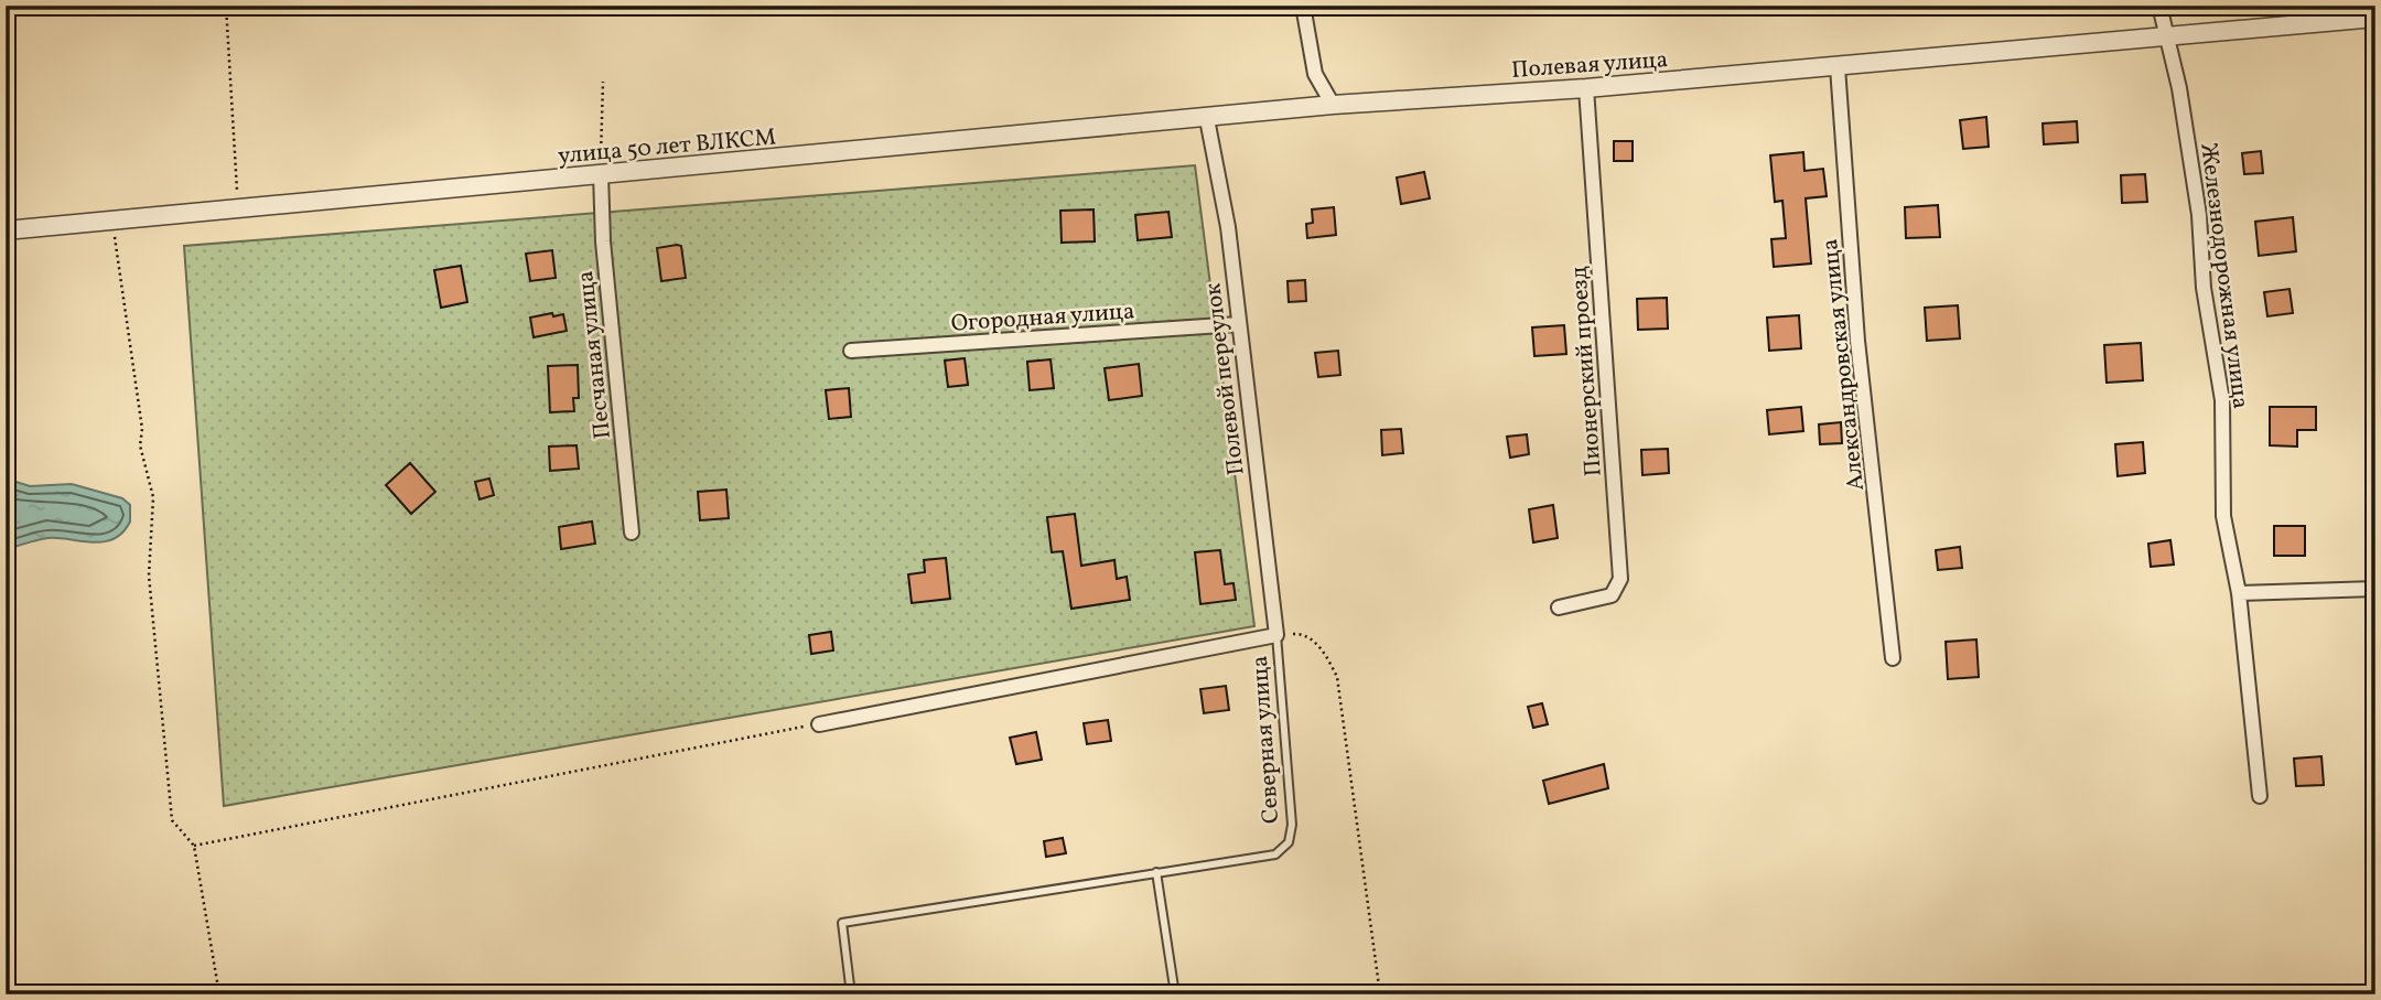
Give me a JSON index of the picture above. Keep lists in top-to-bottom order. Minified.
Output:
{"streets":{"street":["Полевая улица","улица 50 лет ВЛКСМ","Железнодорожная улица","Огородная улица","Песчаная улица","Александровская улица","Пионерский проезд","Полевой переулок"],"lane":["Северная улица"]},"crossings":[["Полевая улица","улица 50 лет ВЛКСМ"],["Полевая улица","Железнодорожная улица"],["Полевая улица","Александровская улица"],["Полевая улица","Пионерский проезд"],["улица 50 лет ВЛКСМ","Песчаная улица"],["улица 50 лет ВЛКСМ","Полевой переулок"],["Огородная улица","Полевой переулок"],["Полевой переулок","Северная улица"]]}
